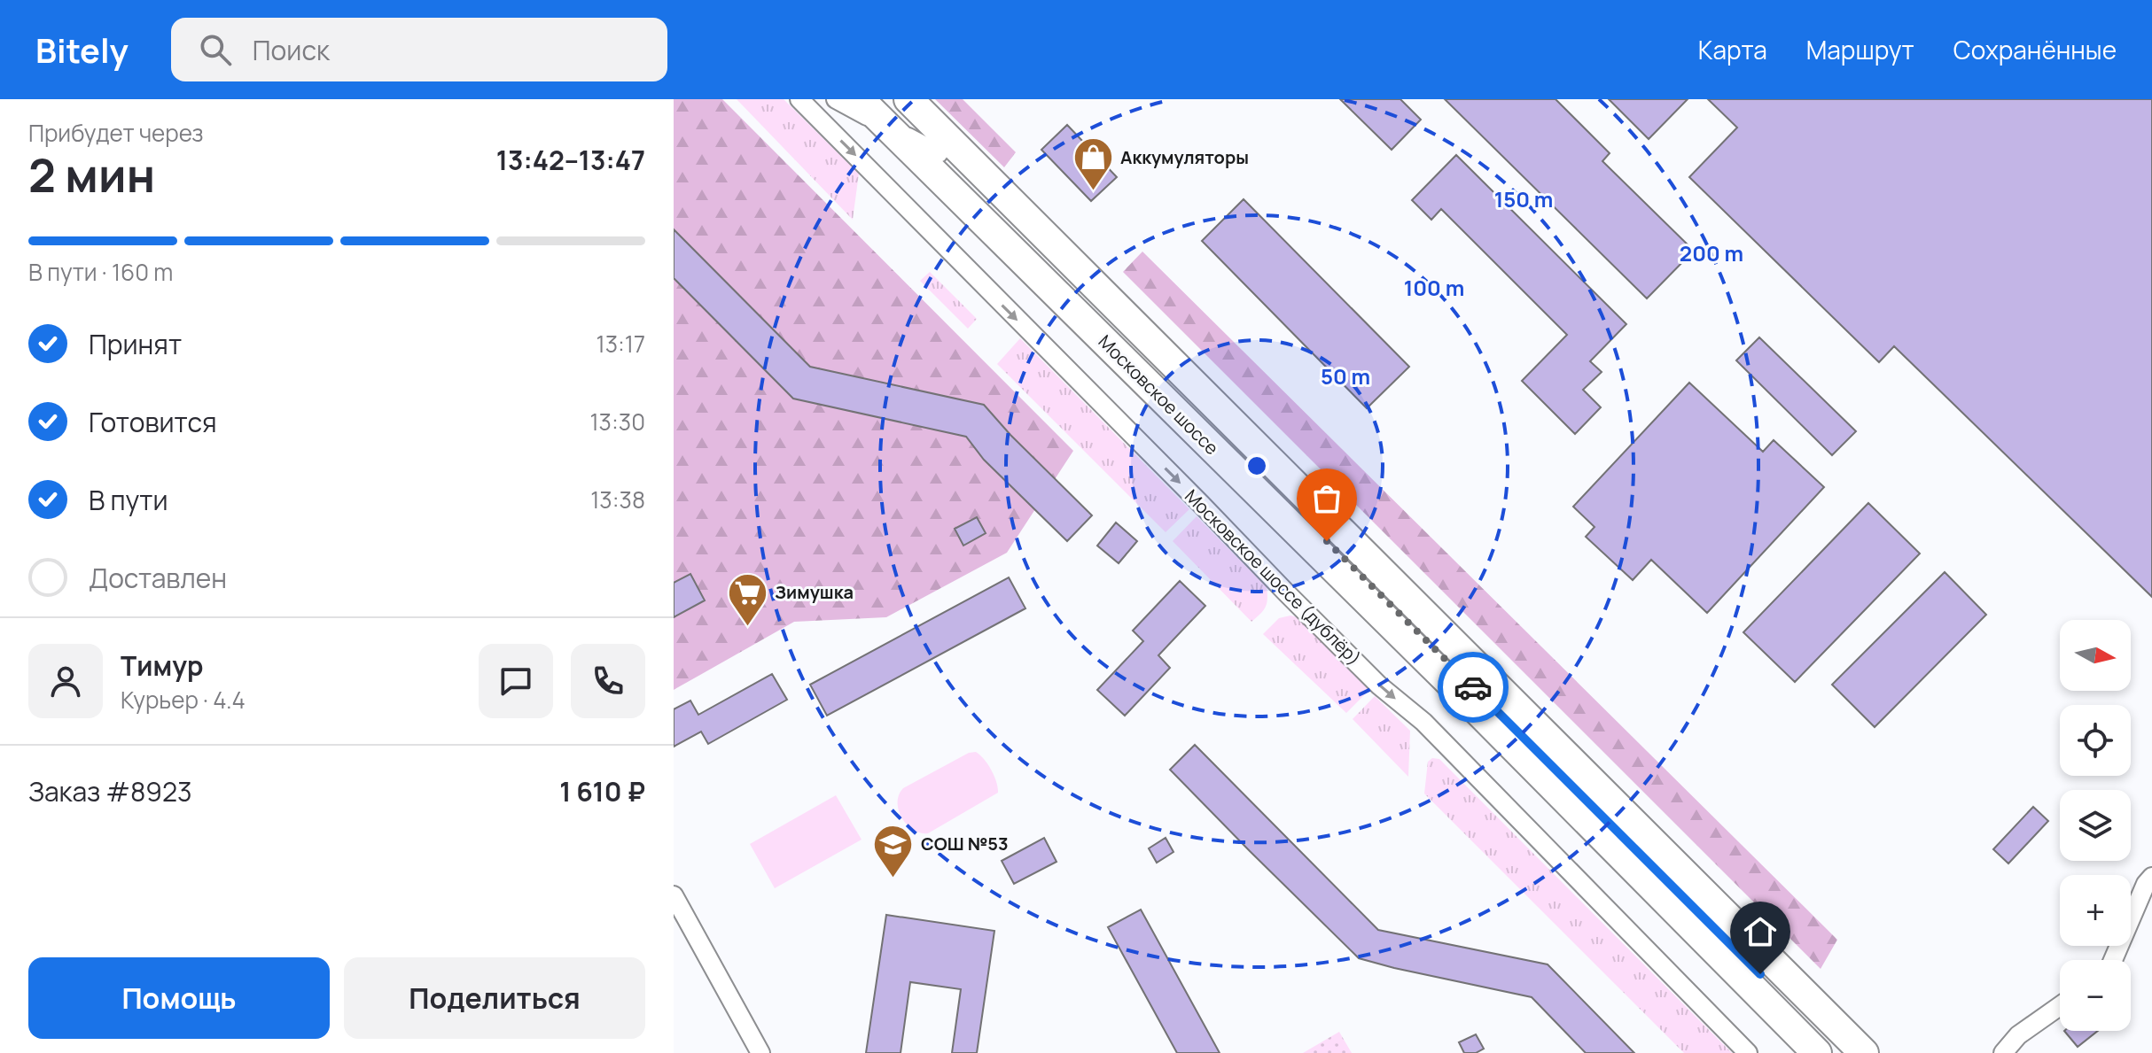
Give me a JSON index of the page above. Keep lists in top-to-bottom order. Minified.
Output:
{"streets":{"main road":["Московское шоссе"],"street":["Московское шоссе (дублёр)"]},"one_way":["Московское шоссе (дублёр)"],"places":{"shop":["Аккумуляторы"],"supermarket":["Зимушка"],"school or university":["СОШ №53"]},"north":"right","page":{"header":"Bitely","search":"Поиск","nav":["Карта","Маршрут","Сохранённые"],"heading":["2 мин","Прибудет через","13:42–13:47"],"panel":["Тимур","Курьер · 4.4","Заказ #8923","1 610 ₽"],"bar":"В пути · 160 m","list":[["Принят","13:17"],["Готовится","13:30"],["В пути","13:38"],"Доставлен"],"map_buttons":["+","−"],"buttons":["Помощь","Поделиться"]},"rings":["150 m","200 m","100 m","50 m"]}
